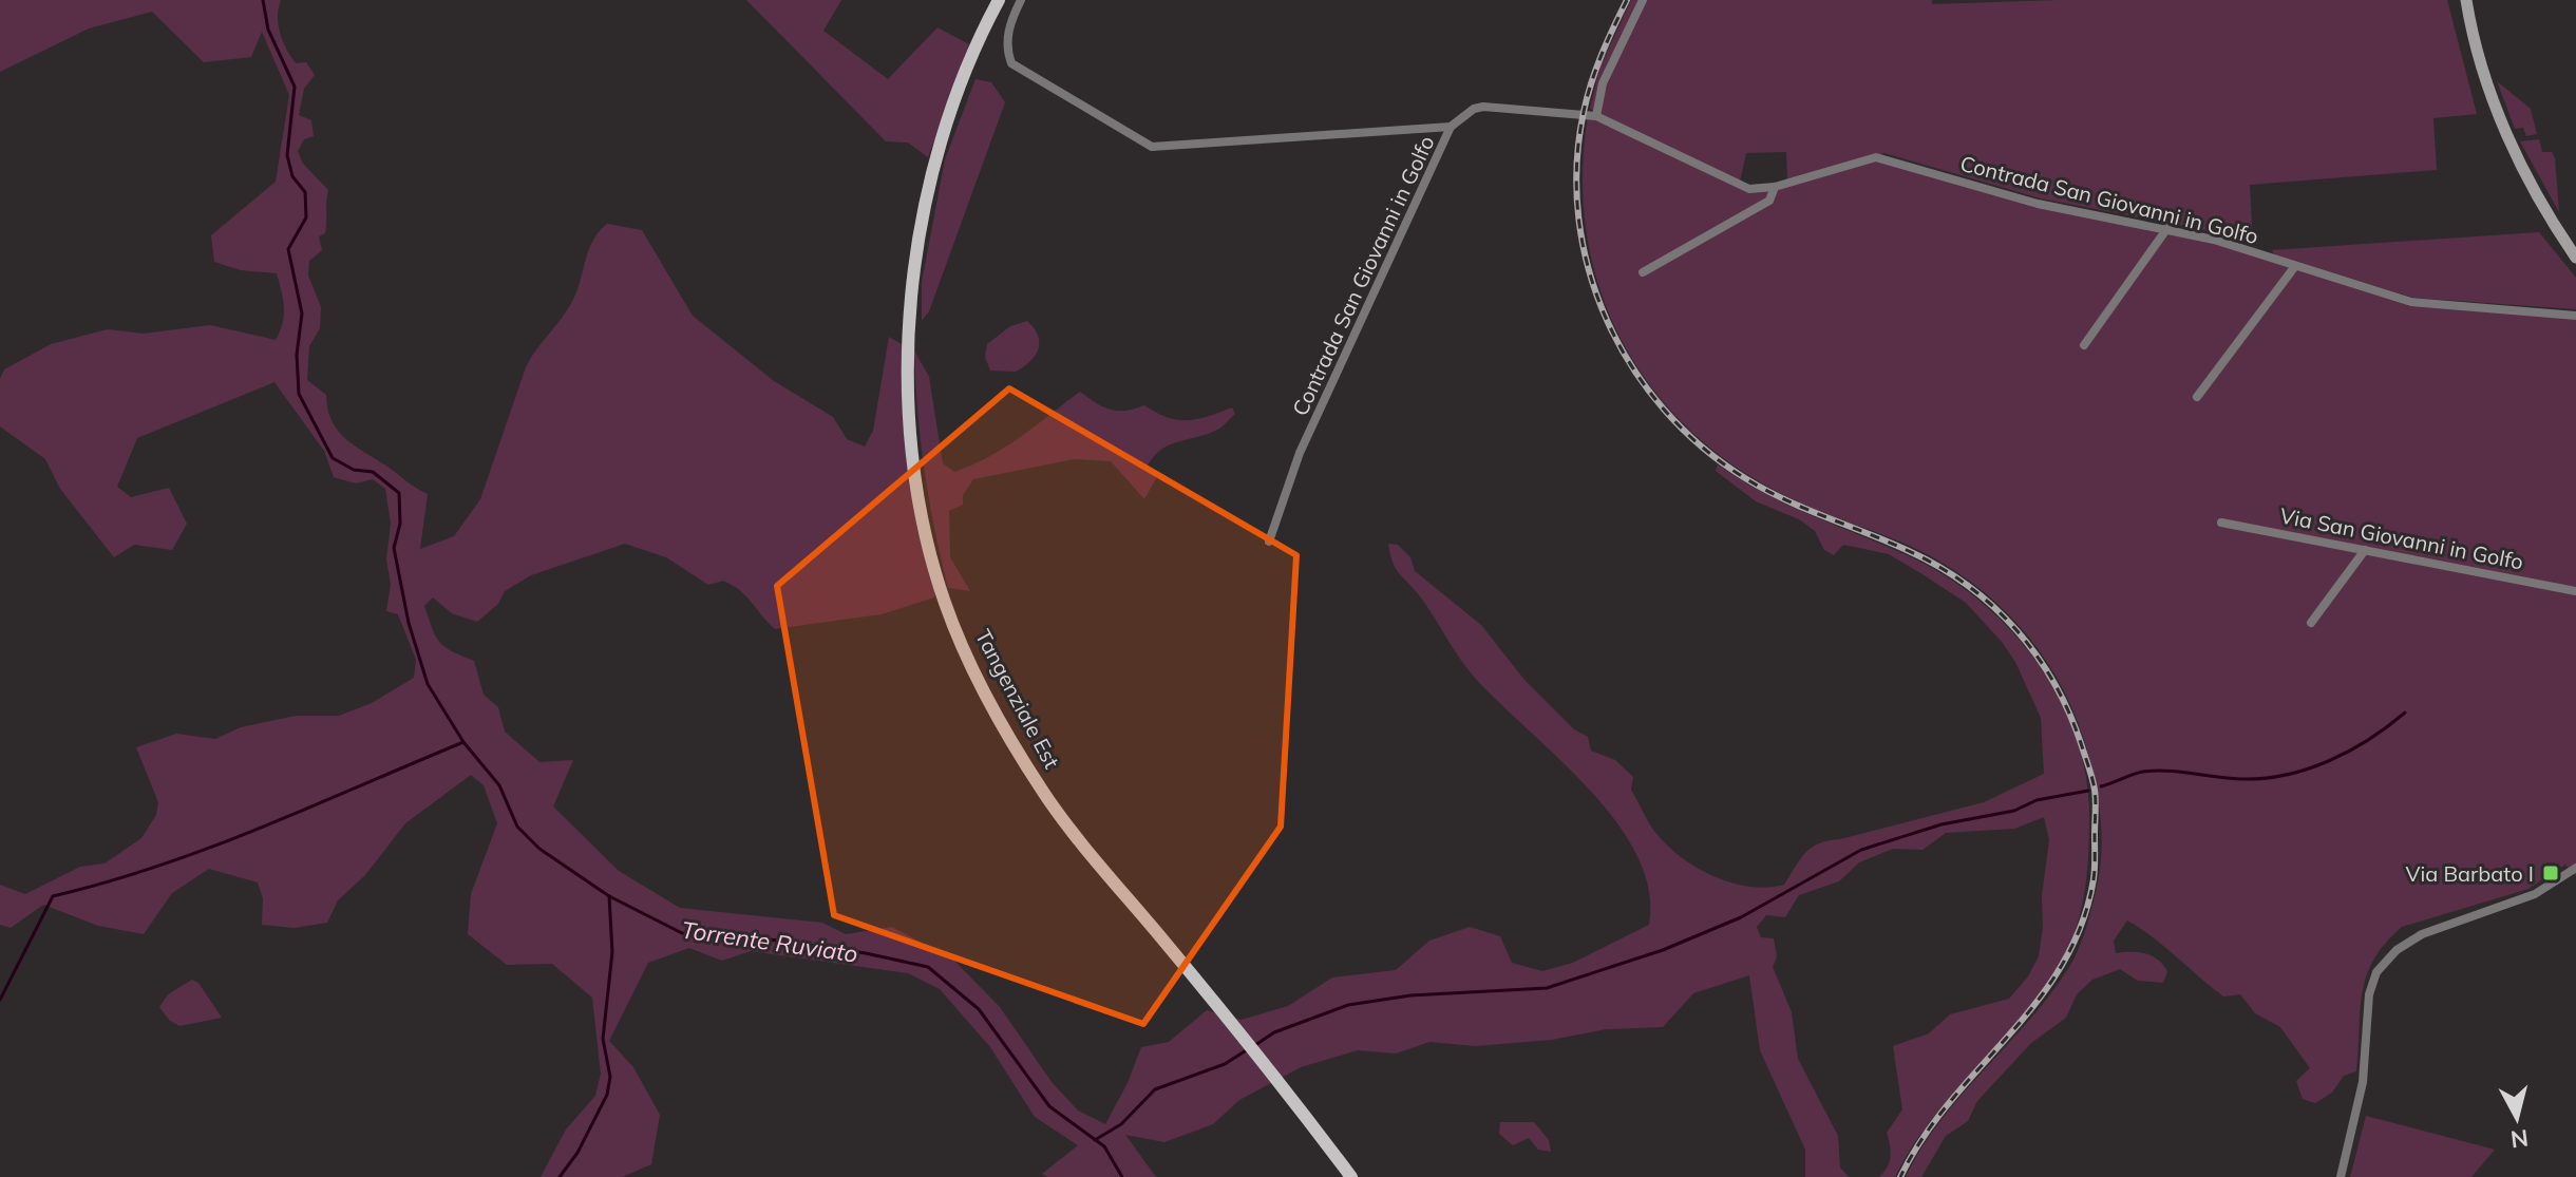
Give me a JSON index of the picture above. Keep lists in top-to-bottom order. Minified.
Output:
{"streets":{"main road":["Tangenziale Est"],"street":["Contrada San Giovanni in Golfo","Via San Giovanni in Golfo"]},"water":["Torrente Ruviato"],"places":{"transit":["Via Barbato I"]},"north":"bottom"}
